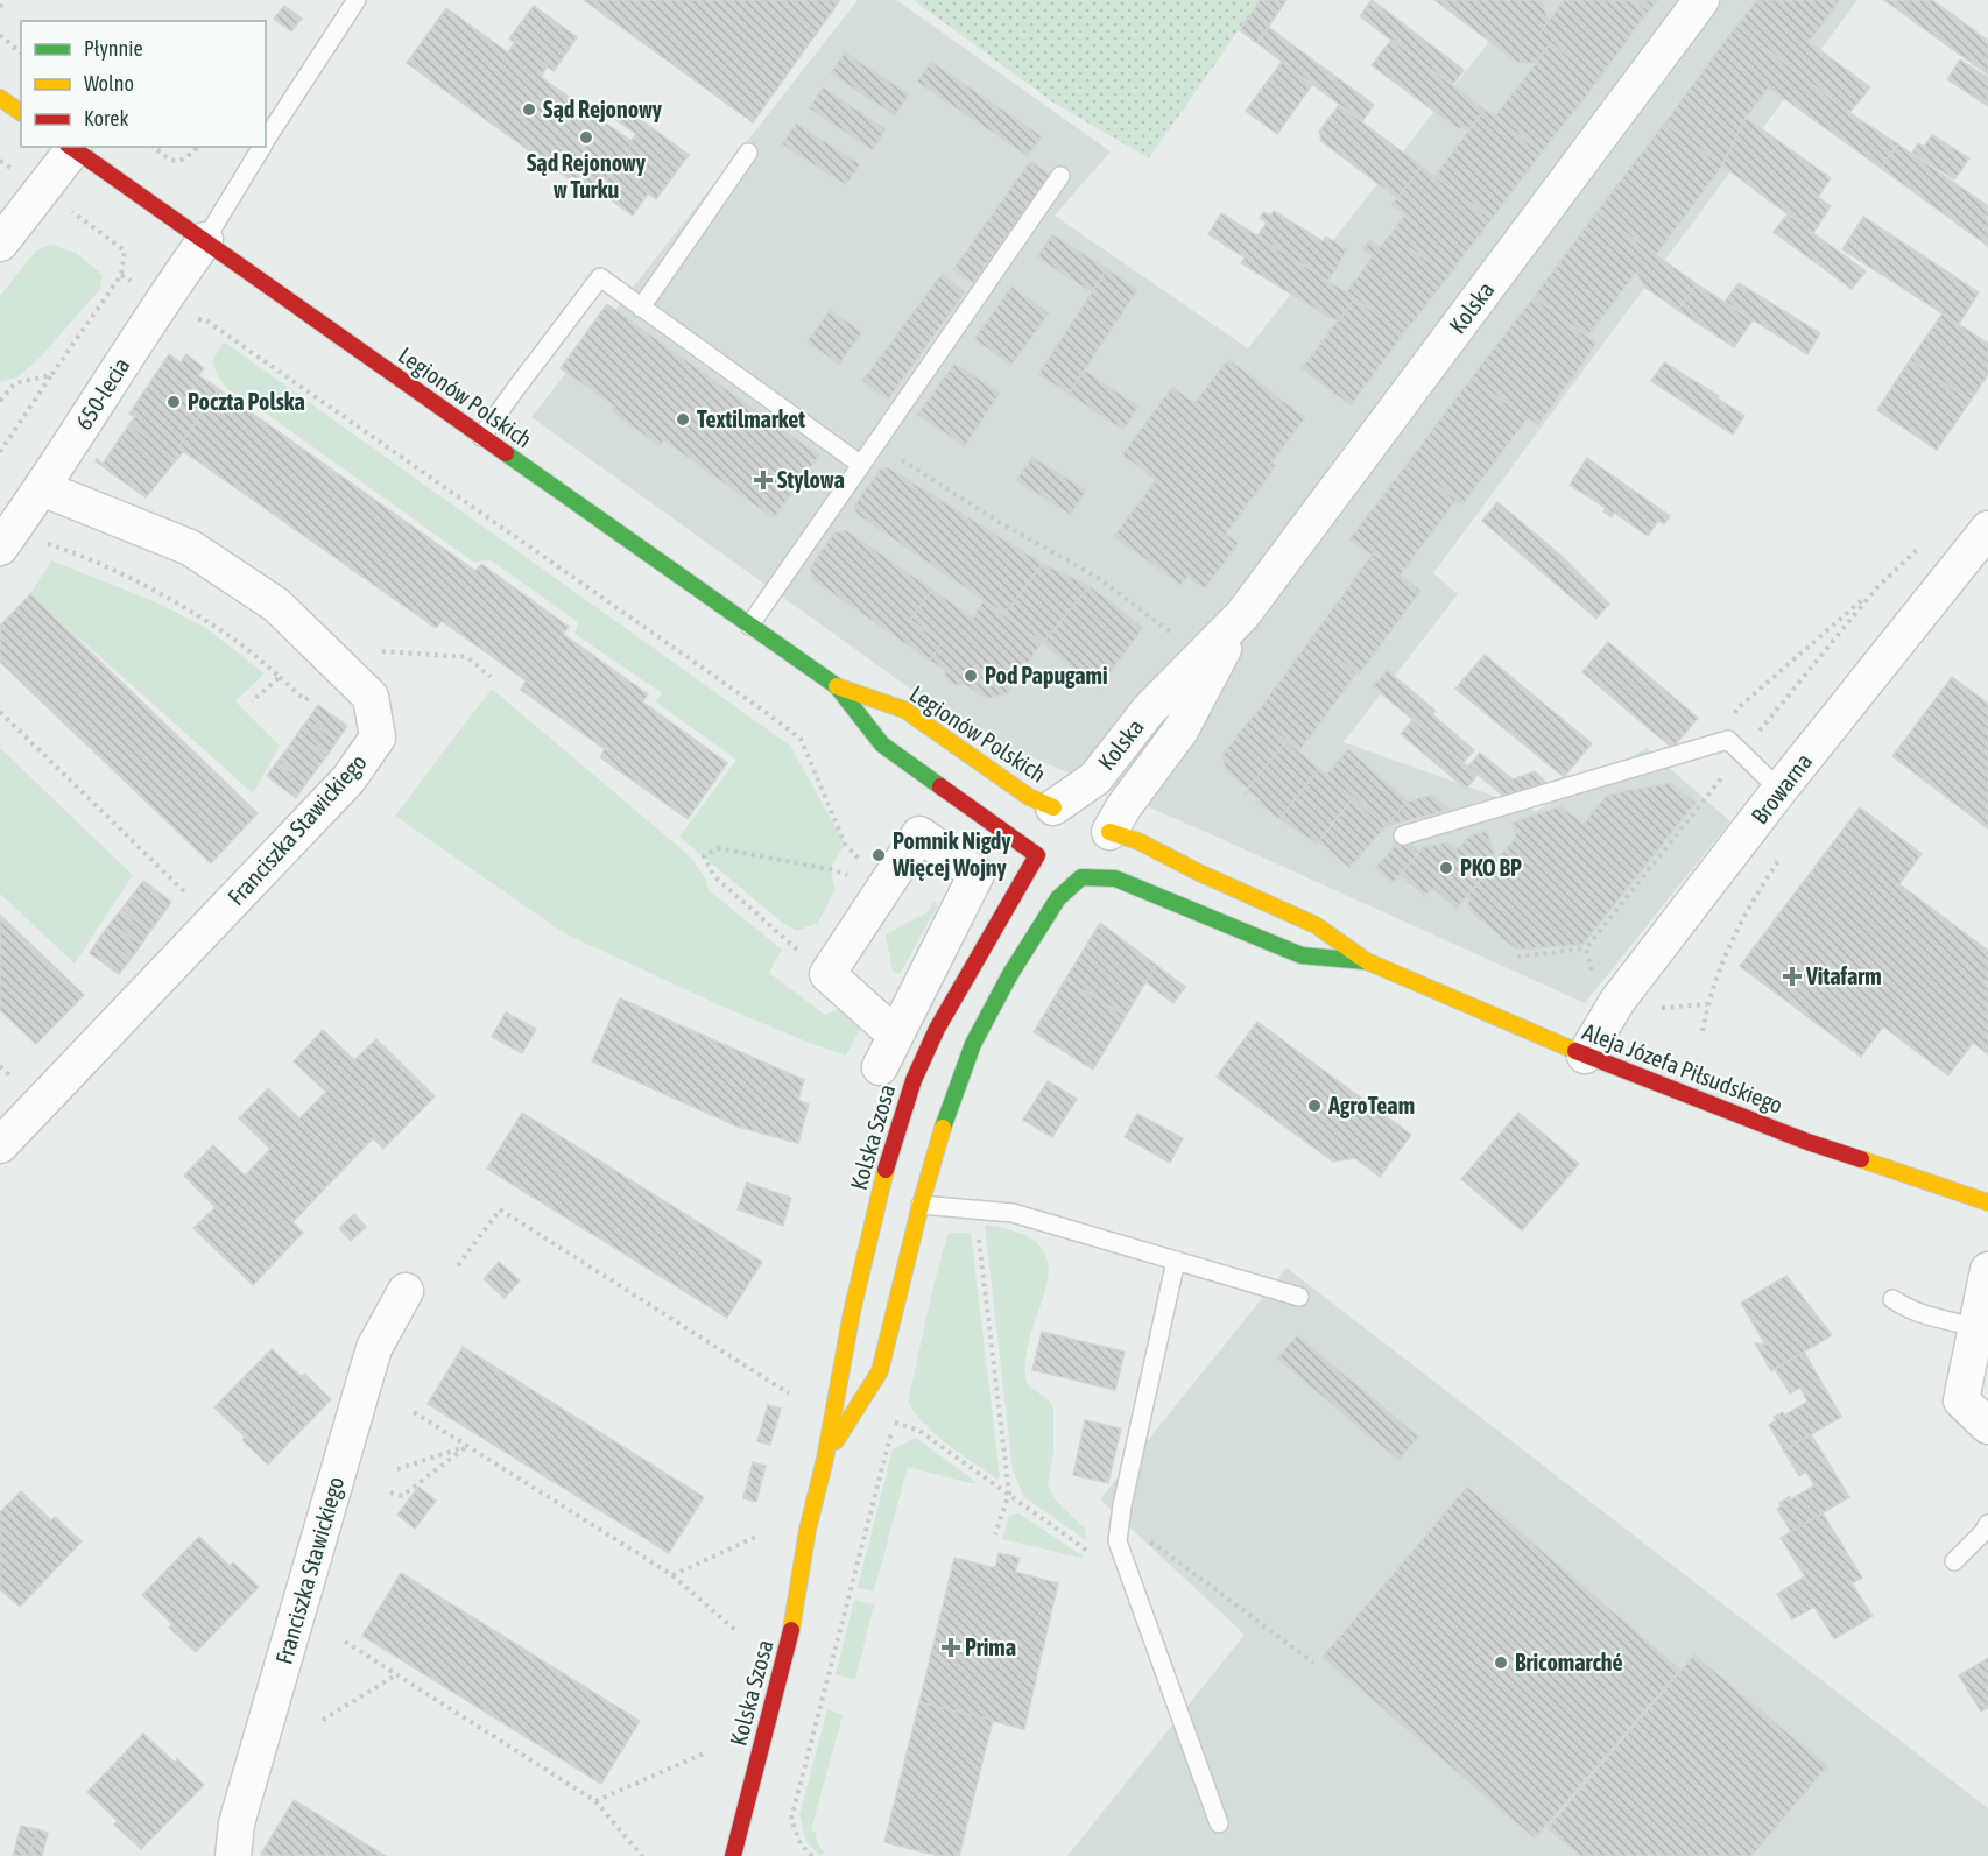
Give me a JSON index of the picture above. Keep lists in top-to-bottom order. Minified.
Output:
{"streets":{"street":["Kolska","650-lecia","Legionów Polskich","Browarna","Franciszka Stawickiego","Aleja Józefa Piłsudskiego","Kolska Szosa"]},"crossings":[["Kolska","Legionów Polskich"],["Kolska","Aleja Józefa Piłsudskiego"],["Kolska","Kolska Szosa"],["650-lecia","Legionów Polskich"],["650-lecia","Franciszka Stawickiego"],["Legionów Polskich","Aleja Józefa Piłsudskiego"],["Legionów Polskich","Kolska Szosa"],["Browarna","Aleja Józefa Piłsudskiego"],["Aleja Józefa Piłsudskiego","Kolska Szosa"]],"places":{"other":["Sąd Rejonowy","Sąd Rejonowy w Turku","Poczta Polska","Textilmarket","Pod Papugami","Pomnik Nigdy Więcej Wojny","PKO BP","AgroTeam","Bricomarché"],"health":["Stylowa","Vitafarm","Prima"]},"legend":["Płynnie","Wolno","Korek"]}
